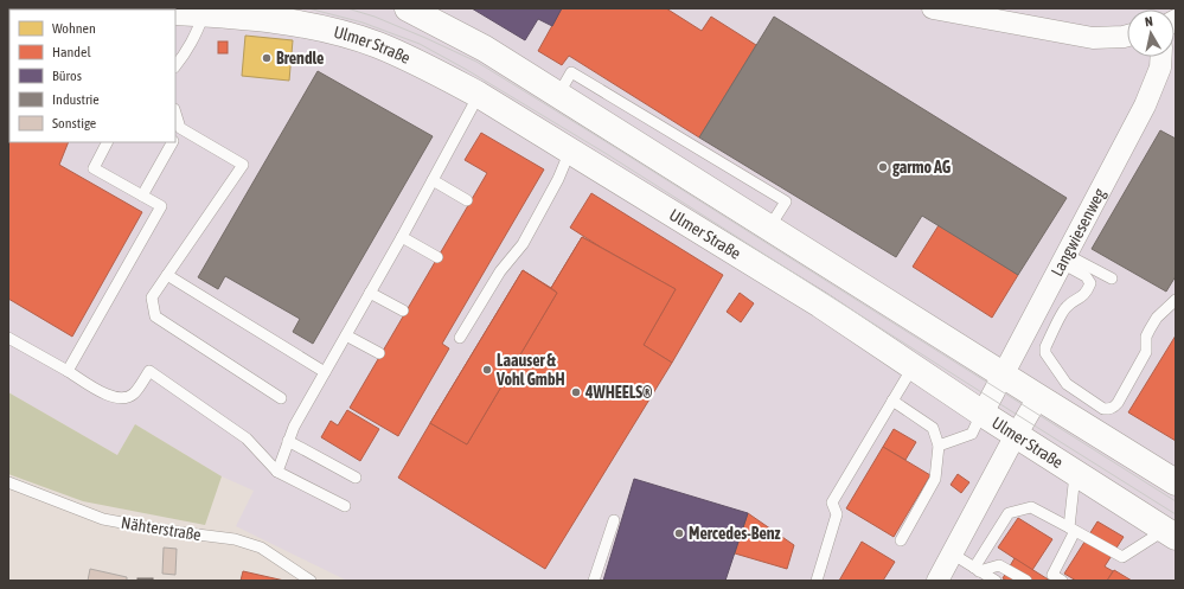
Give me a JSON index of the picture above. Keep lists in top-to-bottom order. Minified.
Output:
{"streets":{"street":["Ulmer Straße","Langwiesenweg"],"lane":["Nähterstraße"]},"crossings":[["Ulmer Straße","Langwiesenweg"]],"places":["Brendle","garmo AG","Laauser & Vohl GmbH","4WHEELS®","Mercedes-Benz"],"legend":["Wohnen","Handel","Büros","Industrie","Sonstige"],"north":"top"}
